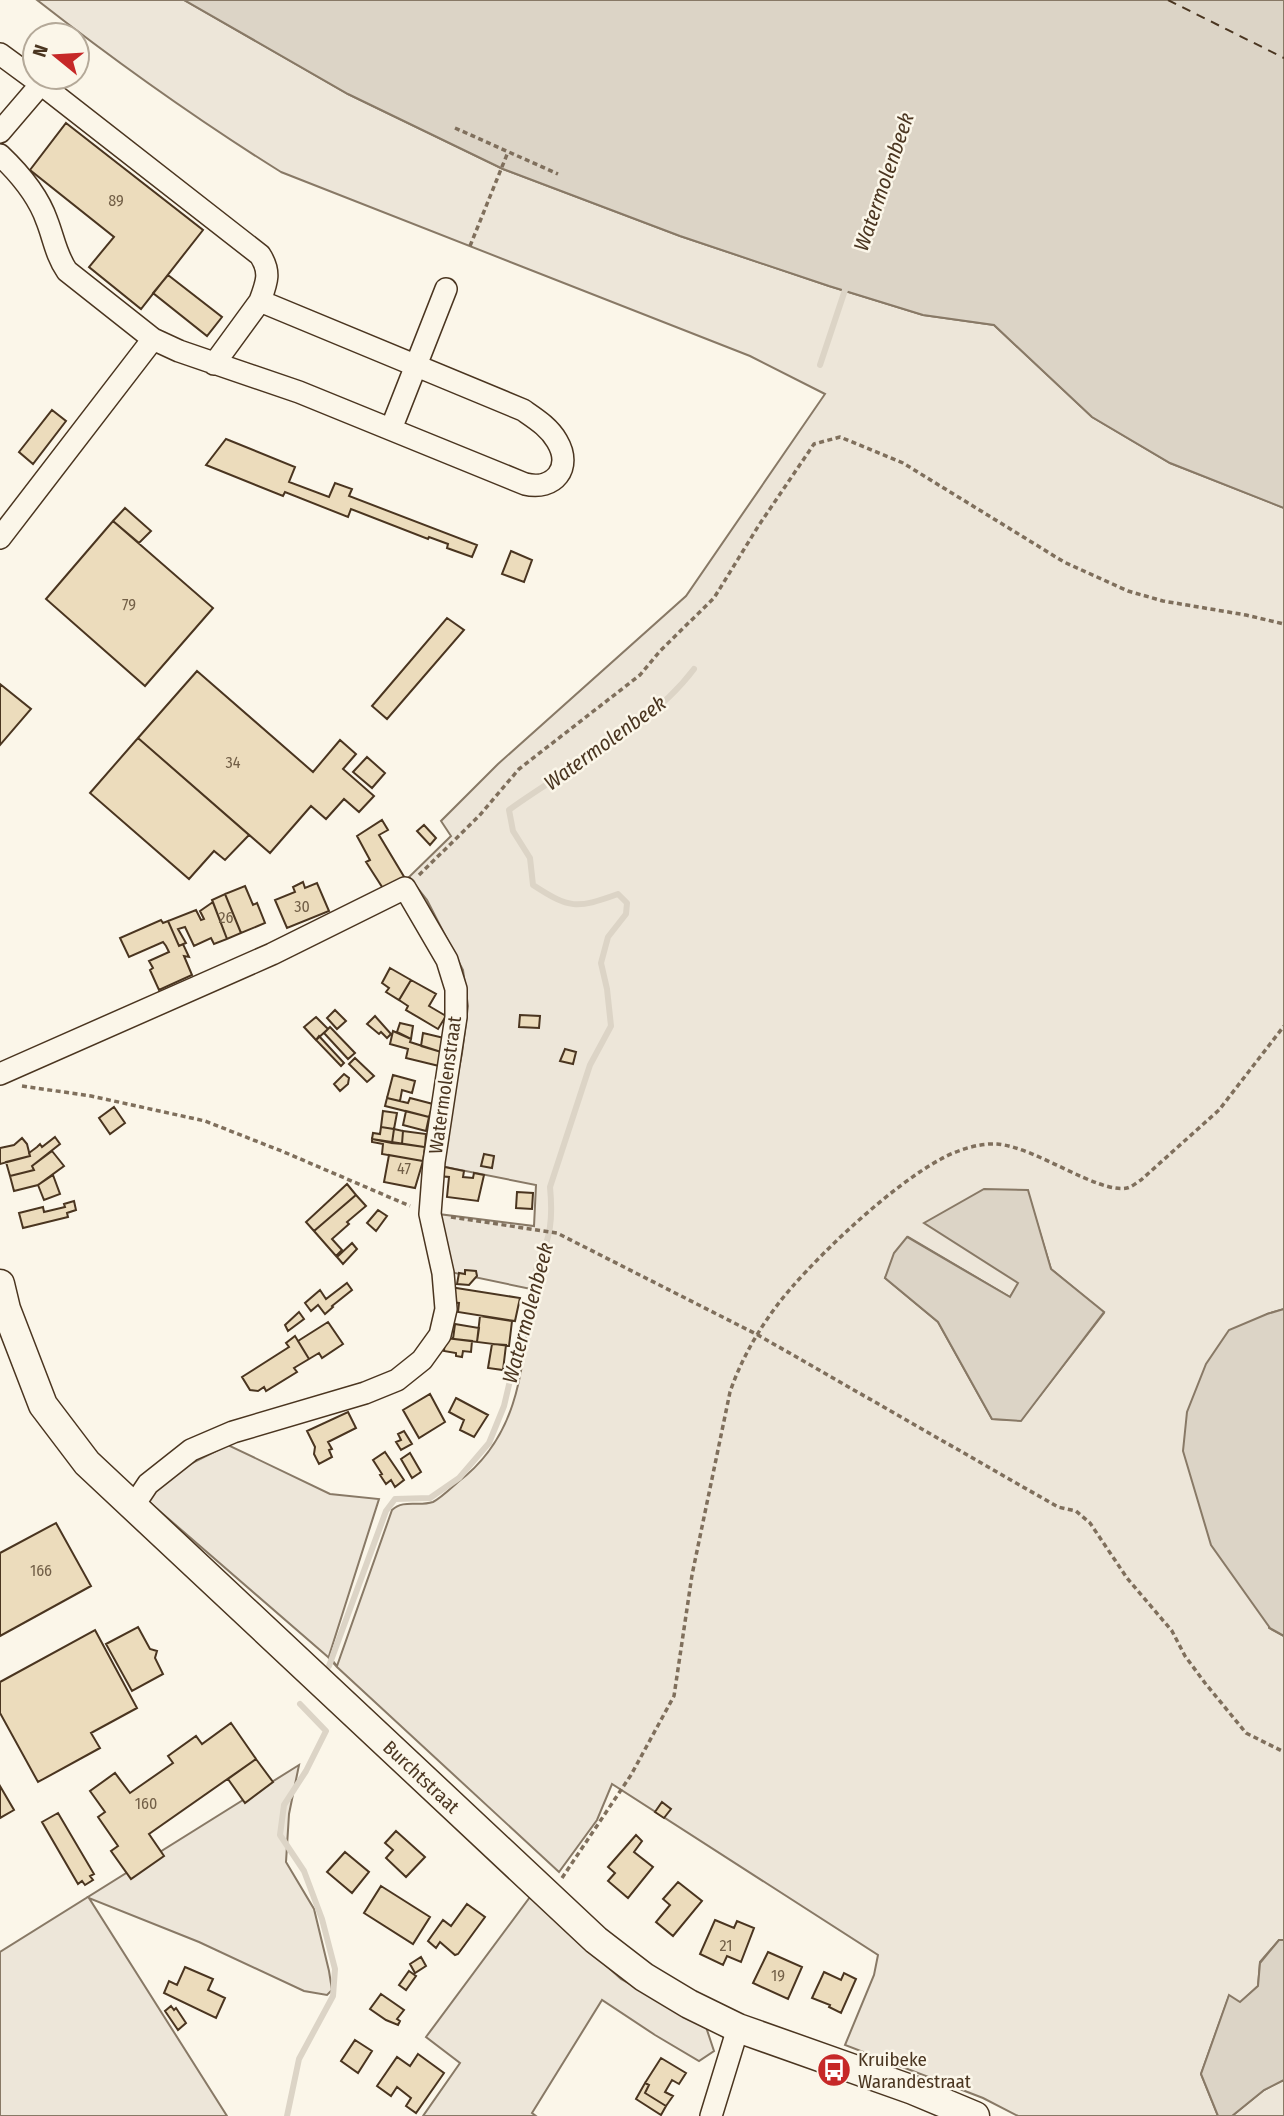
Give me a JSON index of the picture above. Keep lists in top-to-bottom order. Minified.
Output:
{"streets":{"main road":["Burchtstraat"],"street":["Watermolenstraat"]},"crossings":[["Watermolenstraat","Burchtstraat"]],"water":["Watermolenbeek"],"places":{"bus stop":["Kruibeke Warandestraat"]},"house_numbers":["89","79","34","30","26","47","166","160","21","19"],"north":"left"}
